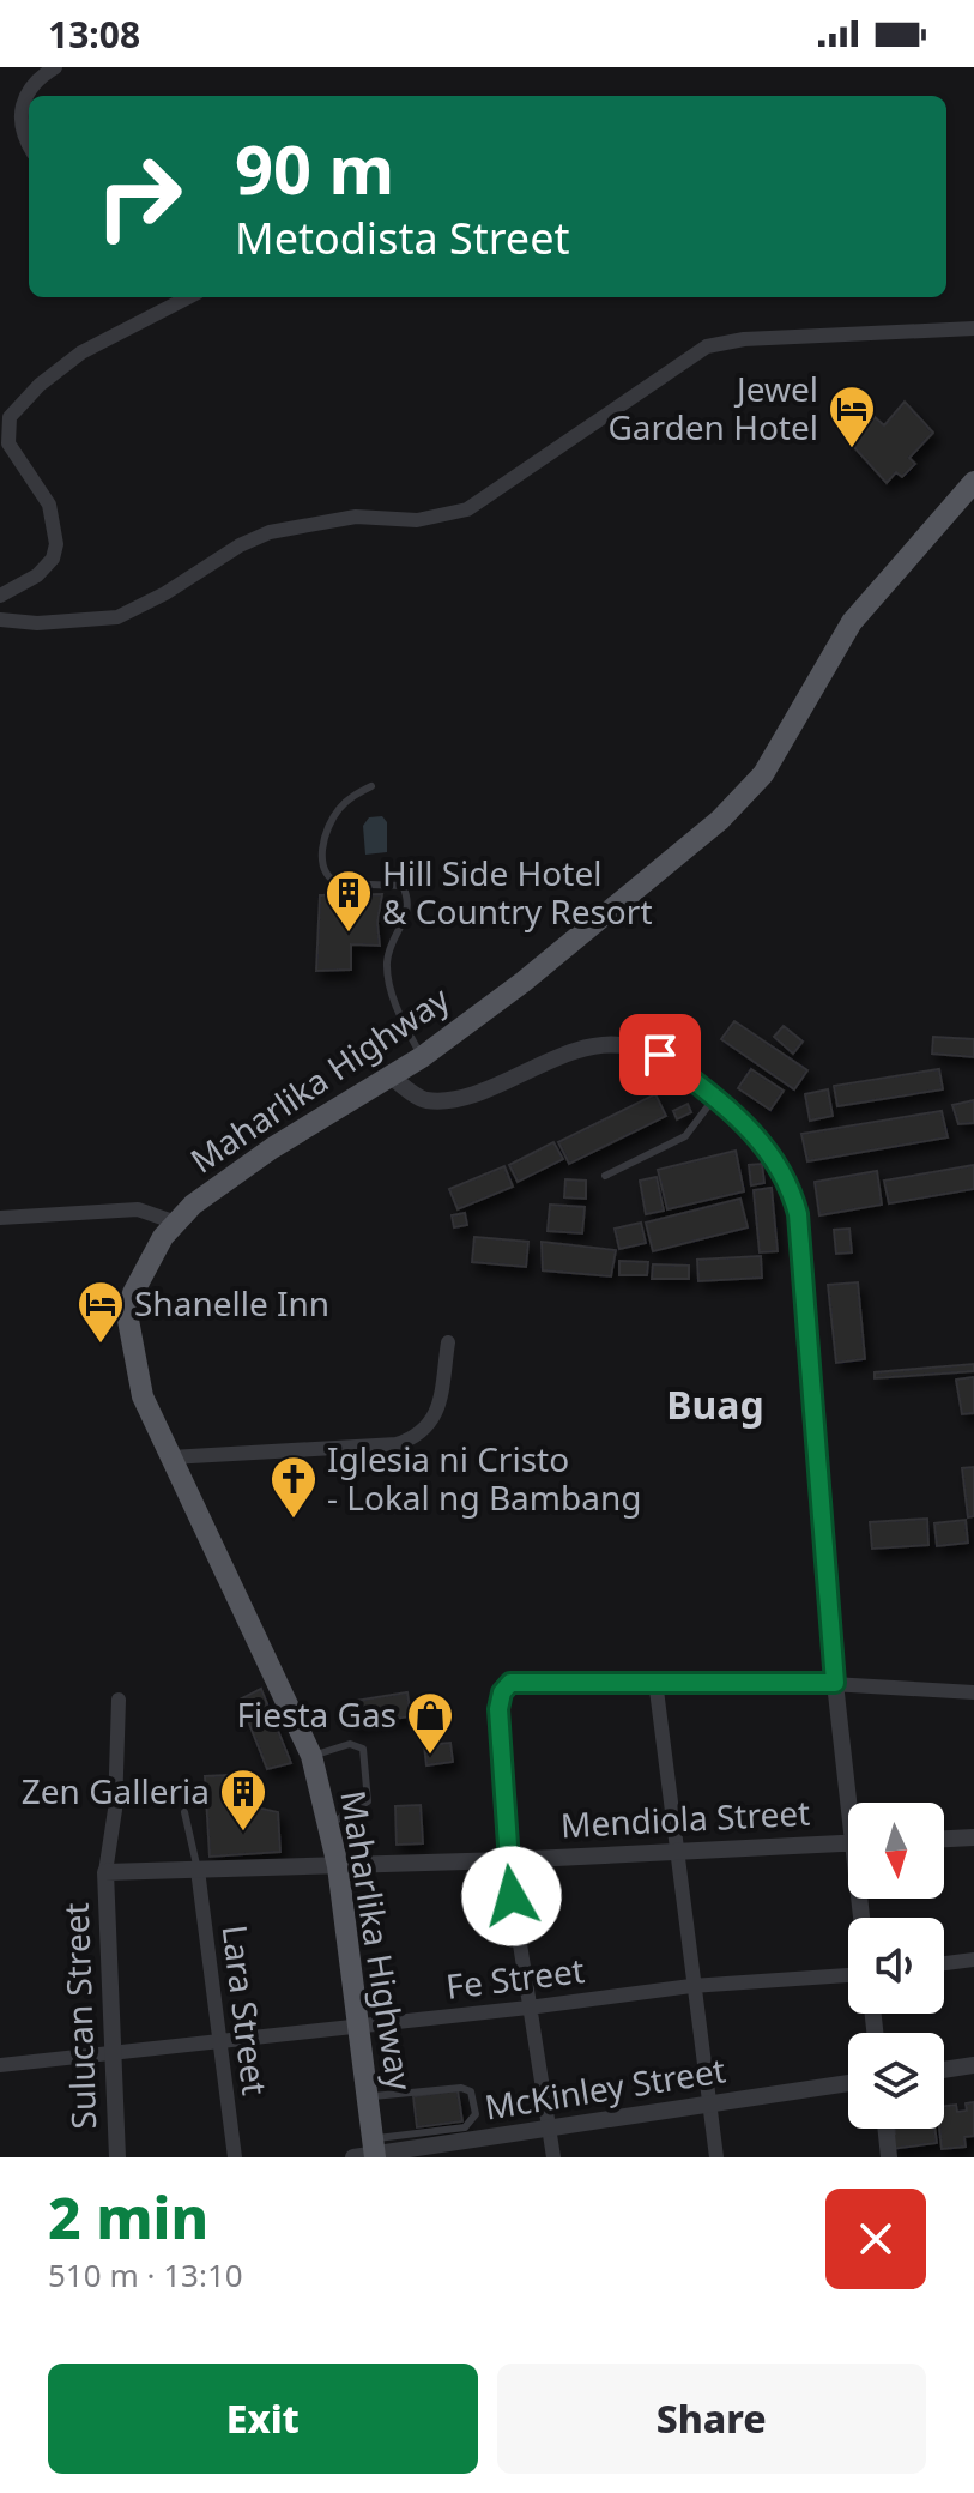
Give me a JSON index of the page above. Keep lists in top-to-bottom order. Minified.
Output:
{"streets":{"main road":["Maharlika Highway"],"street":["Mendiola Street","Fe Street","Lara Street","Sulucan Street","McKinley Street"]},"crossings":[["Maharlika Highway","Mendiola Street"],["Maharlika Highway","Fe Street"],["Maharlika Highway","McKinley Street"],["Mendiola Street","Lara Street"],["Mendiola Street","Sulucan Street"],["Fe Street","Lara Street"],["Fe Street","Sulucan Street"]],"districts":["Buag"],"places":{"hotel":["Jewel Garden Hotel","Shanelle Inn"],"building":["Hill Side Hotel & Country Resort","Zen Galleria"],"church":["Iglesia ni Cristo - Lokal ng Bambang"],"shop":["Fiesta Gas"]},"north":"bottom","page":{"status":"13:08","turn":["90 m","Metodista Street"],"heading":["2 min","510 m · 13:10"],"buttons":["Exit","Share"]}}
